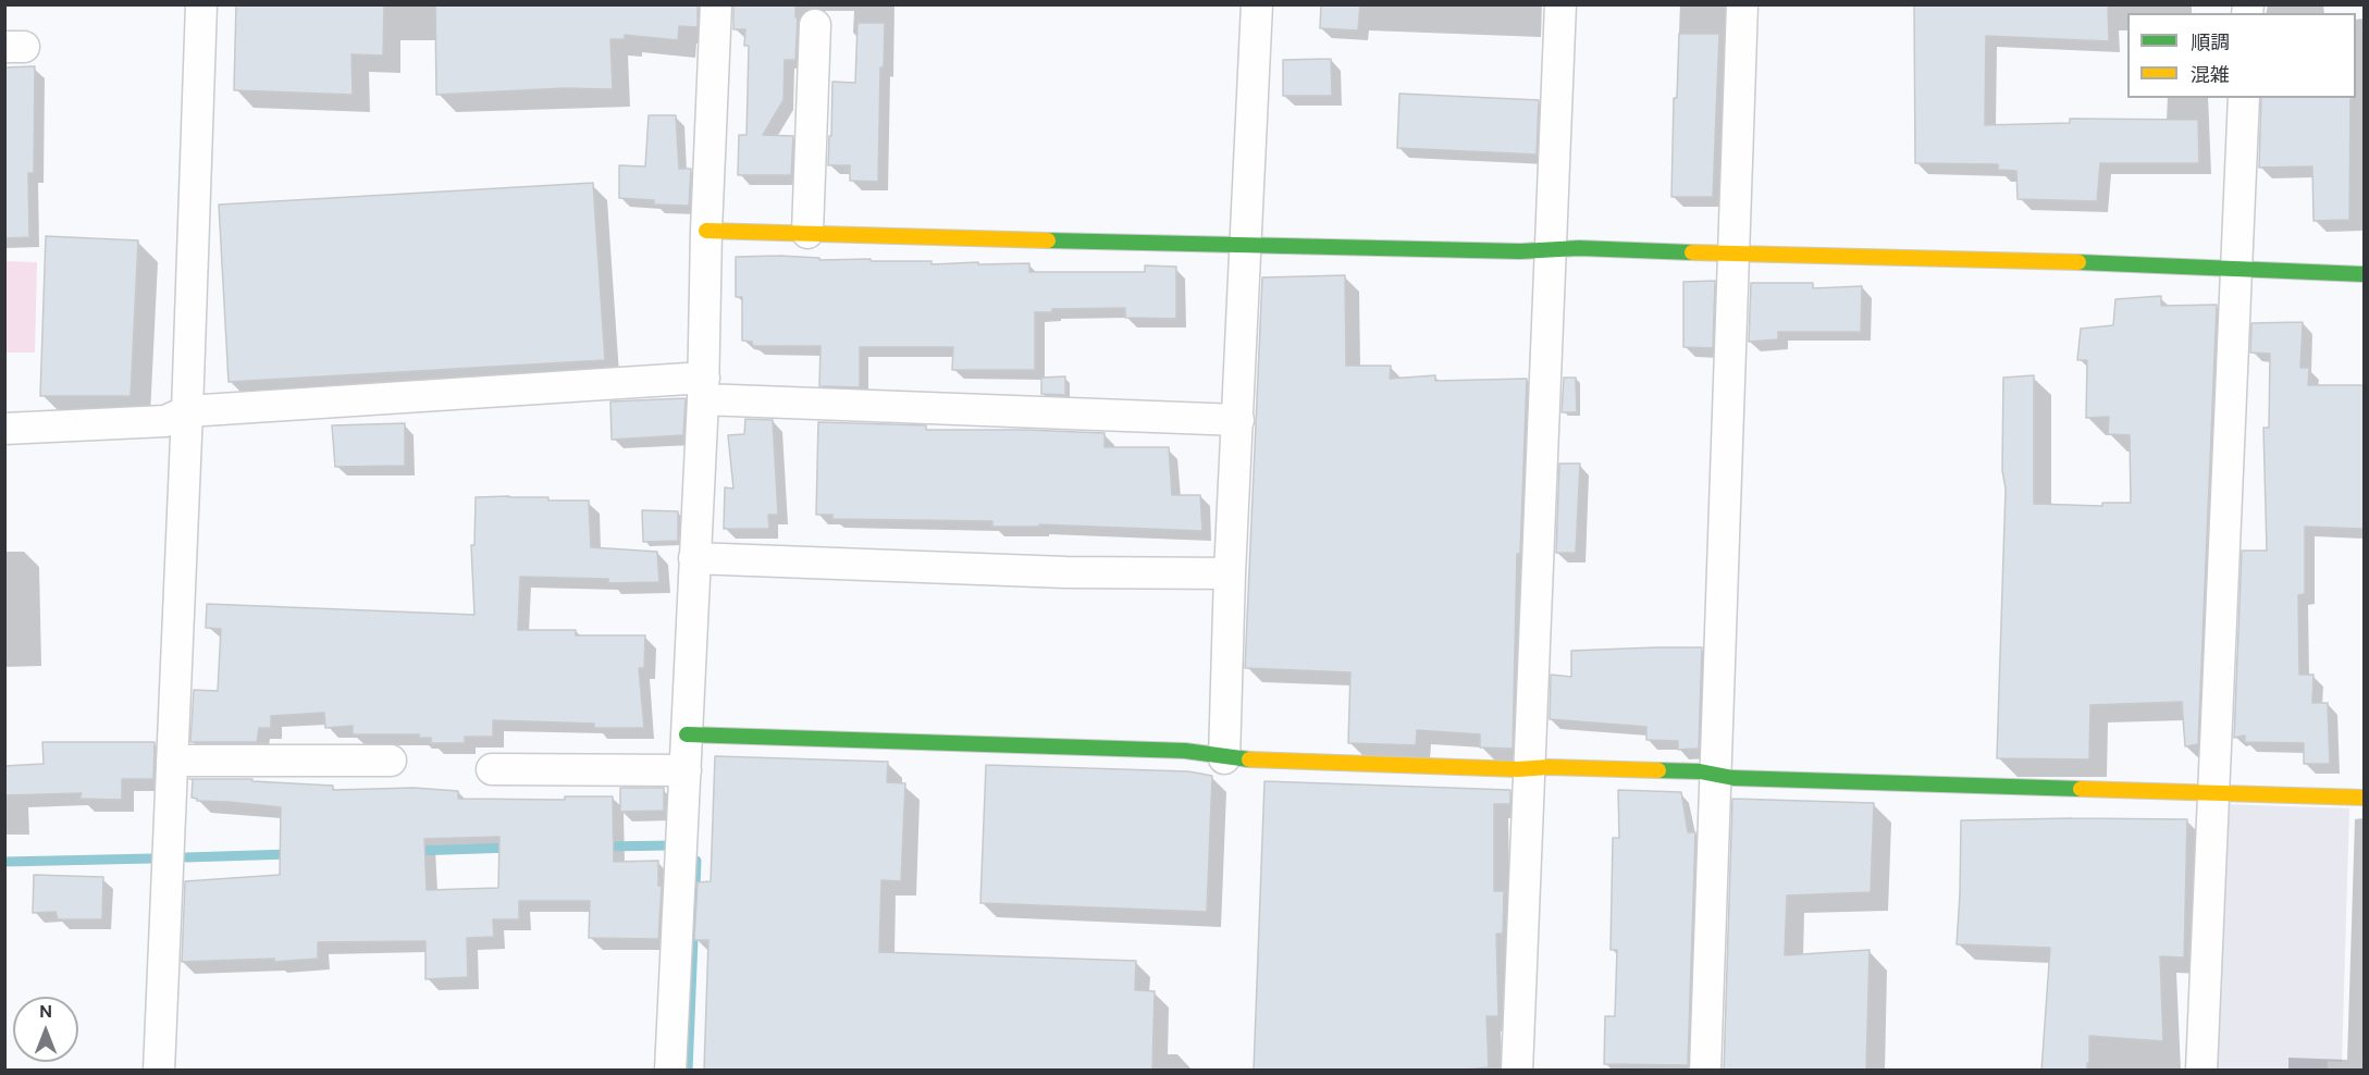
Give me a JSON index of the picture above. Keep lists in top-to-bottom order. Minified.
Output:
{"legend":["順調","混雑"],"north":"top"}
